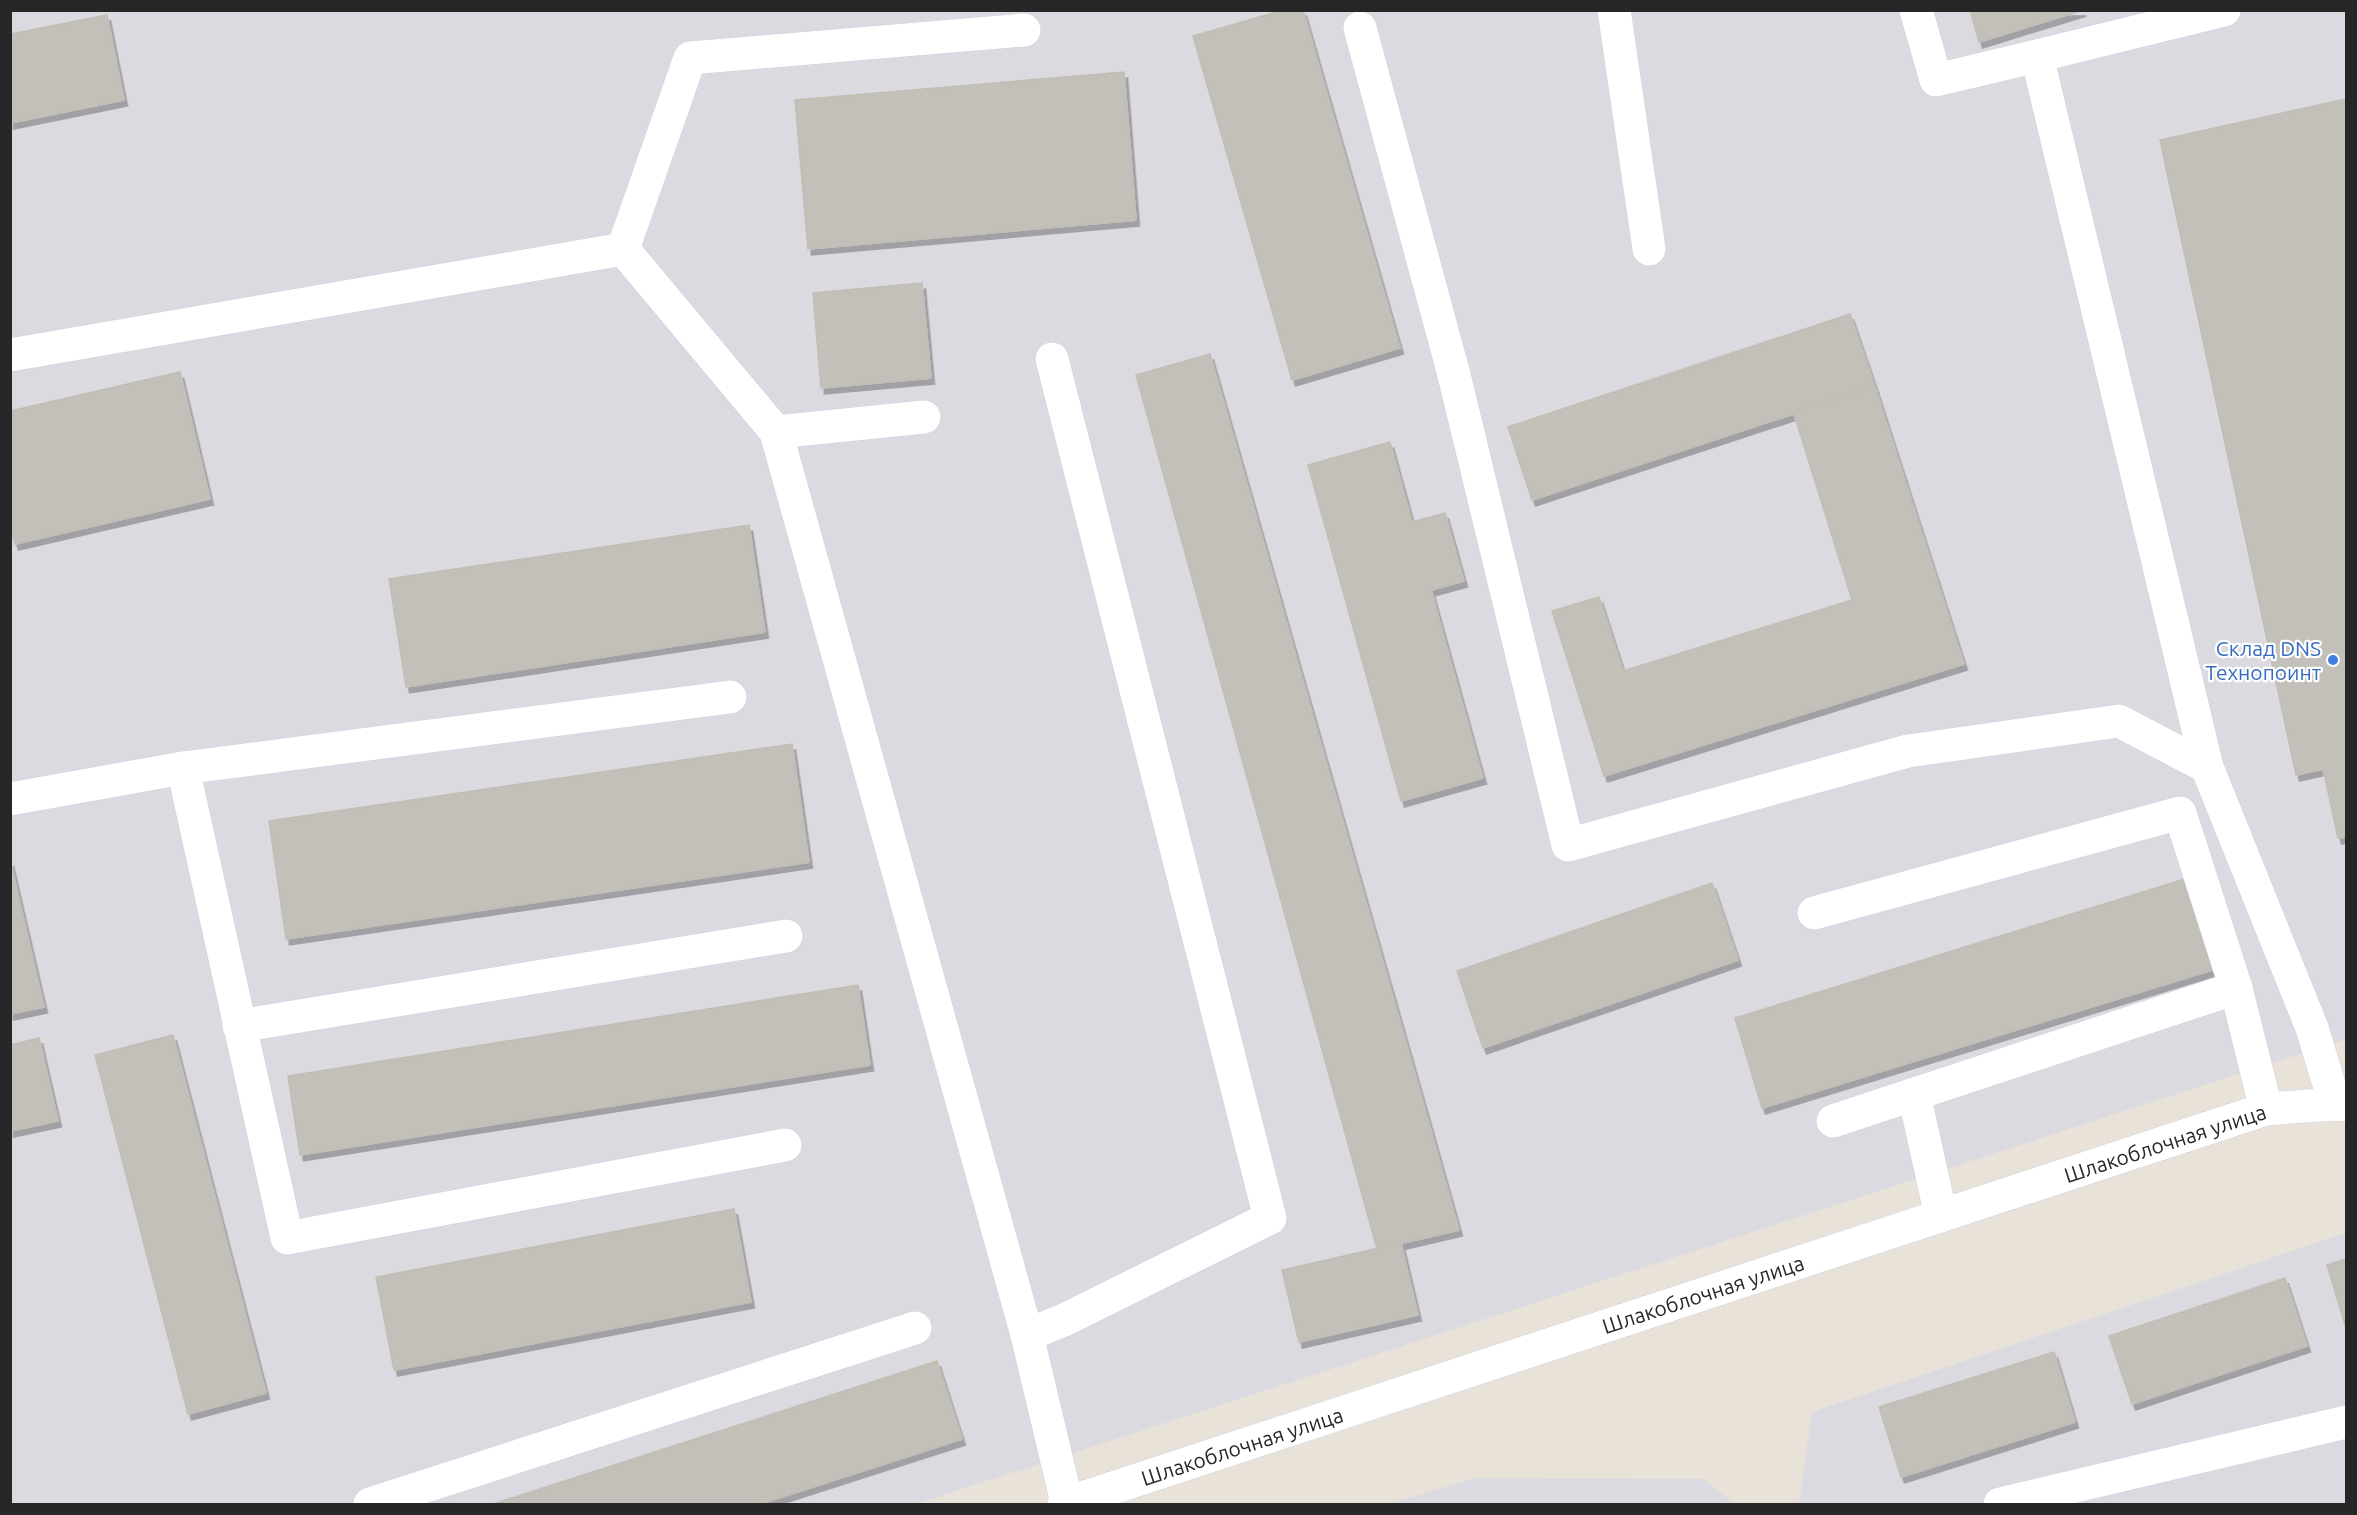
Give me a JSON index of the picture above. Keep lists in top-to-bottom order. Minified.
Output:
{"streets":{"street":["Шлакоблочная улица"]},"places":["Склад DNS Технопоинт"]}
